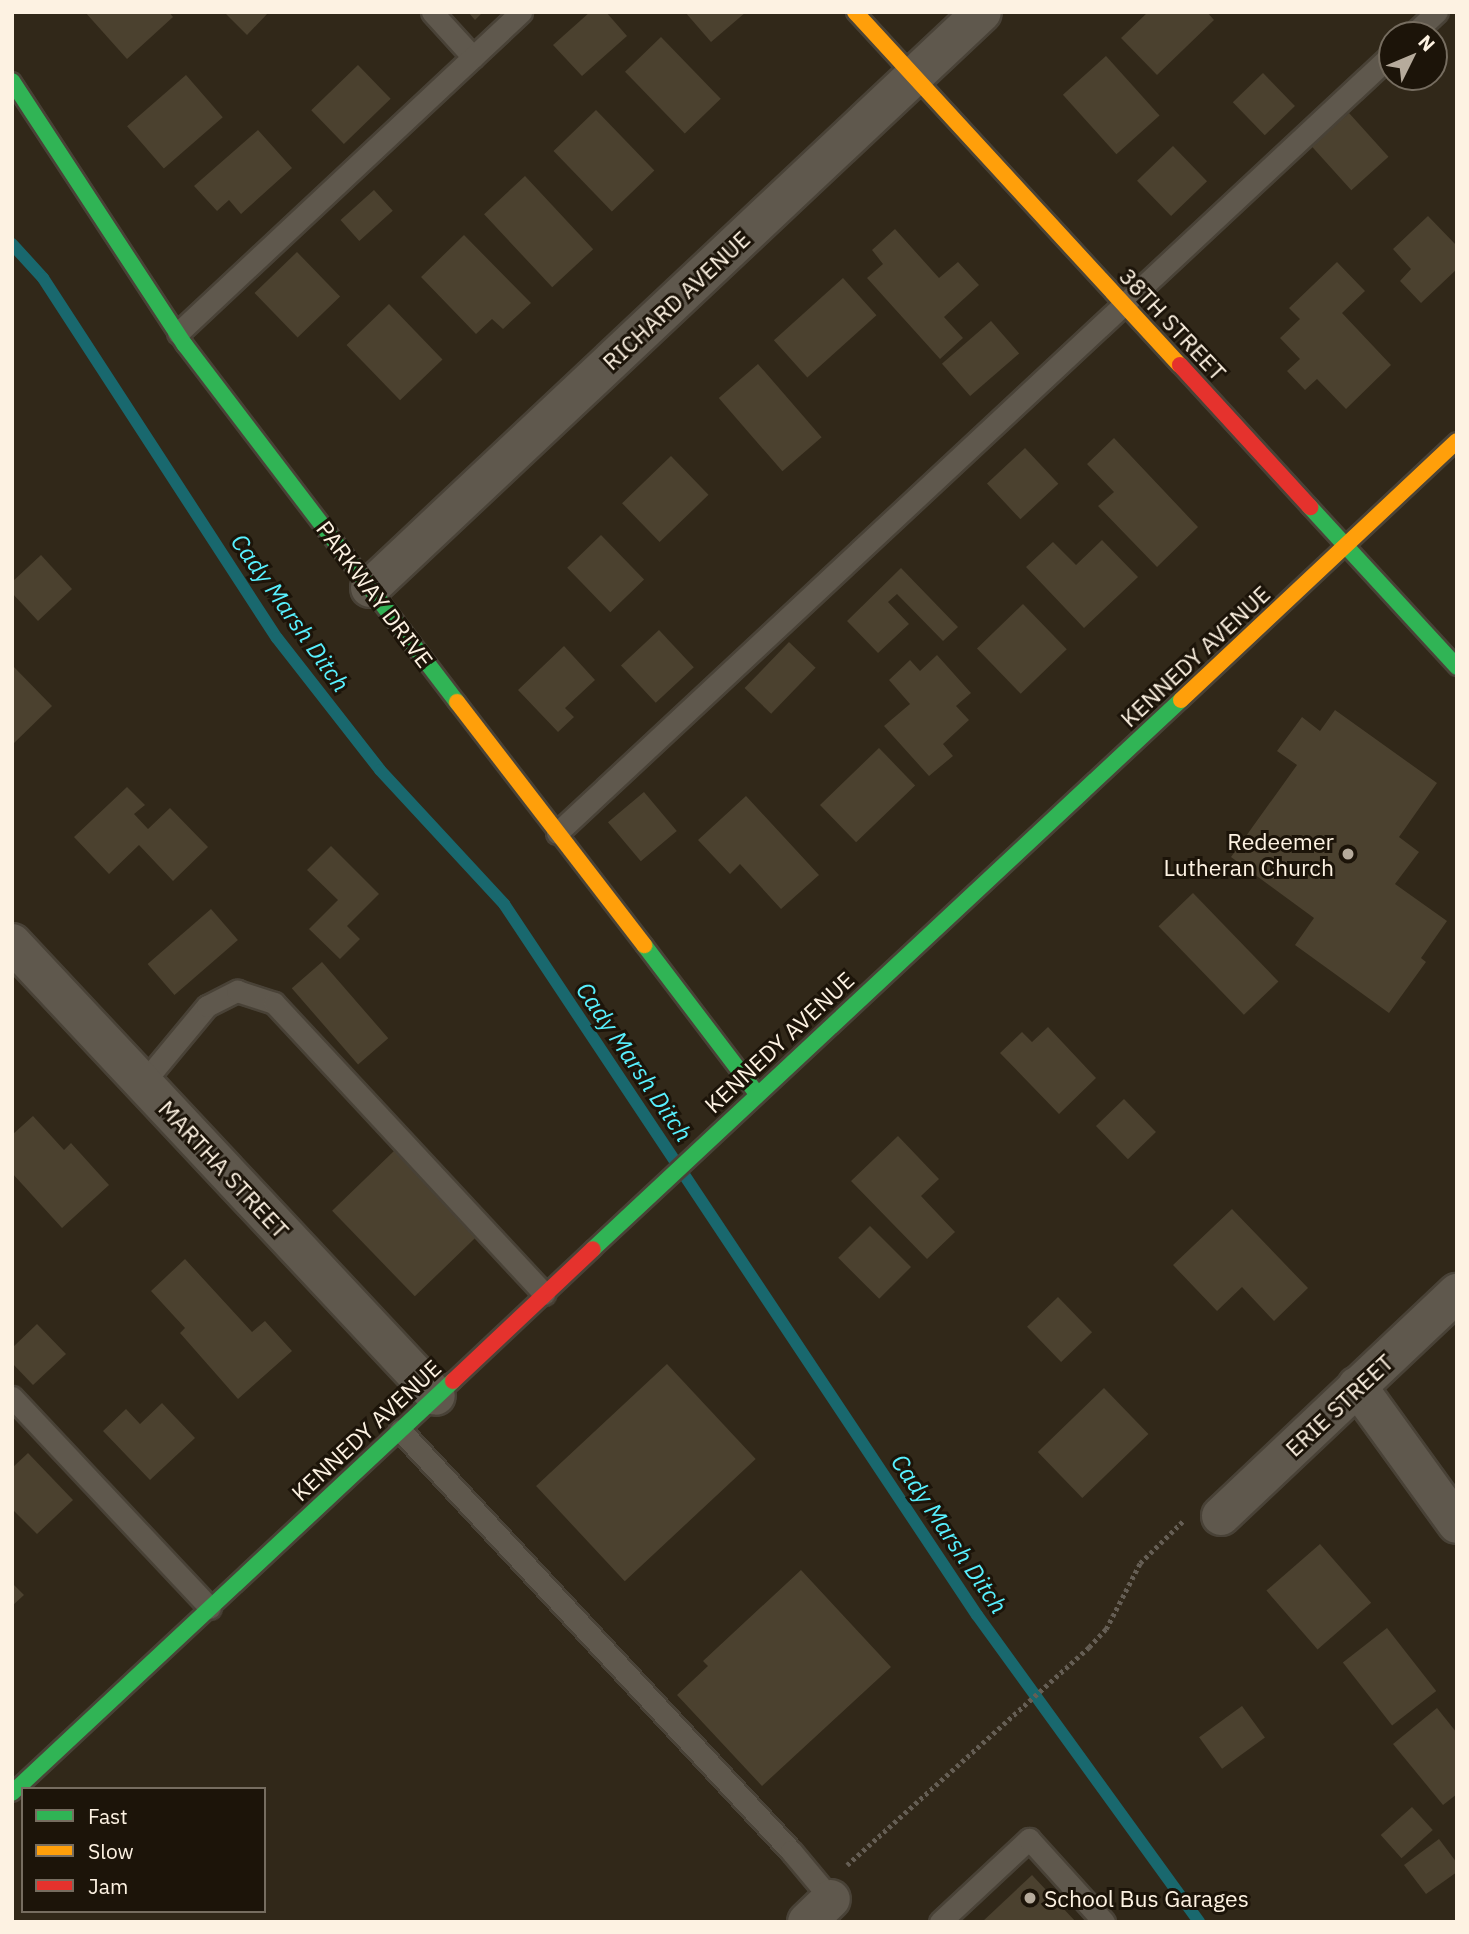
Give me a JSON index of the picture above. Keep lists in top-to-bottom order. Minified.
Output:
{"streets":{"street":["RICHARD AVENUE","38TH STREET","PARKWAY DRIVE","KENNEDY AVENUE","MARTHA STREET","ERIE STREET"]},"crossings":[["RICHARD AVENUE","38TH STREET"],["RICHARD AVENUE","PARKWAY DRIVE"],["38TH STREET","KENNEDY AVENUE"],["PARKWAY DRIVE","KENNEDY AVENUE"],["KENNEDY AVENUE","MARTHA STREET"]],"water":["Cady Marsh Ditch"],"places":["Redeemer Lutheran Church","School Bus Garages"],"legend":["Fast","Slow","Jam"],"north":"top right"}
